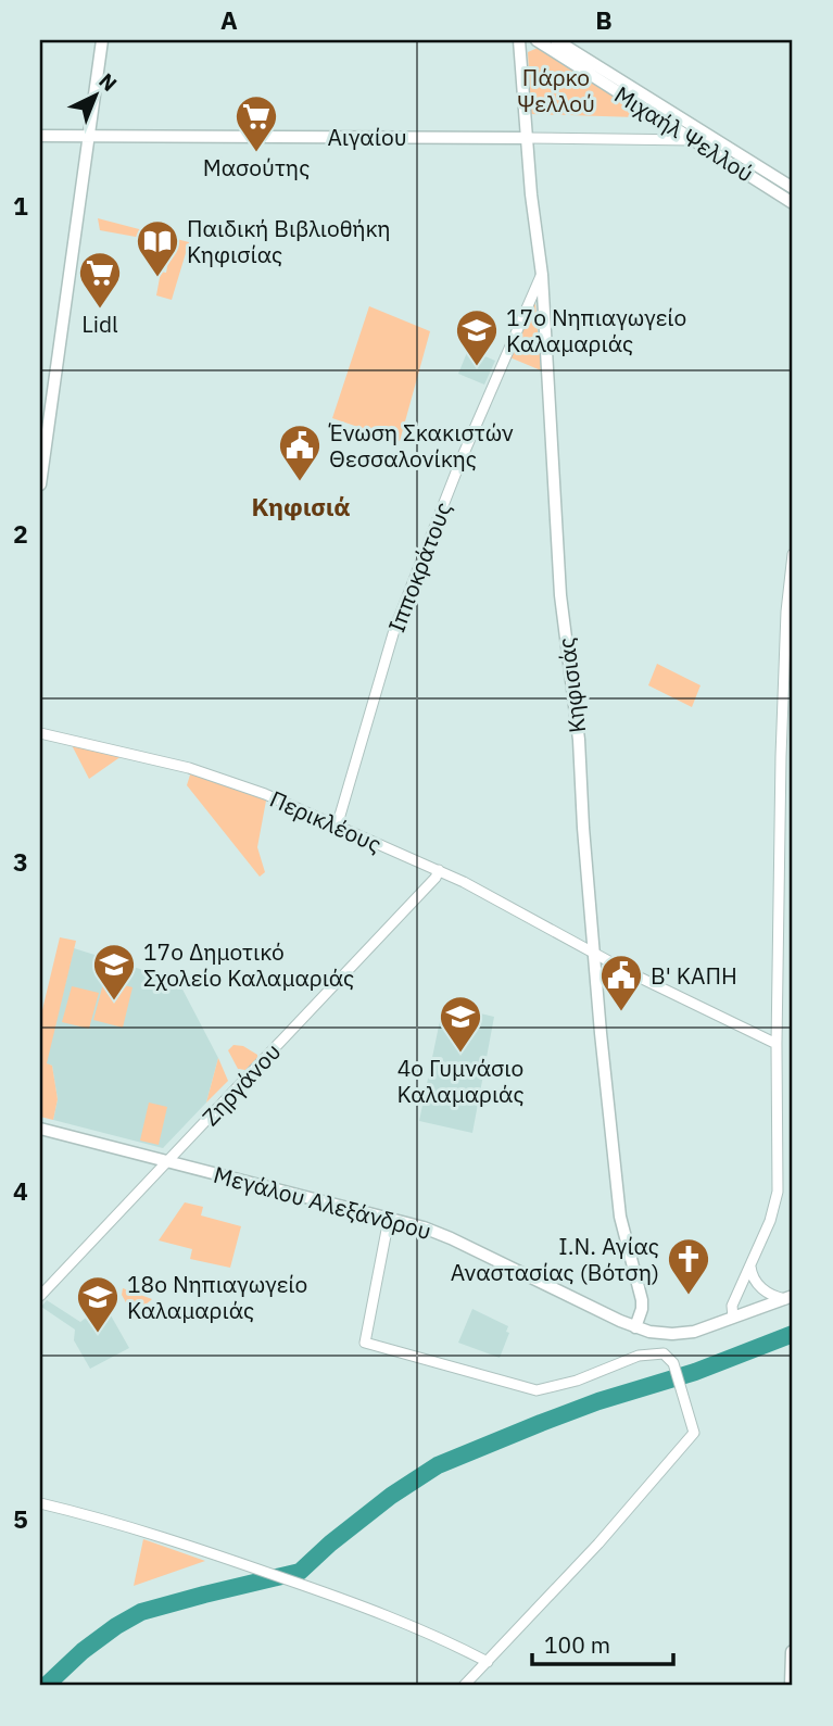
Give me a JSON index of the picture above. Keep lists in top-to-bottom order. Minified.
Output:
{"streets":{"main road":["Μιχαήλ Ψελλού","Αιγαίου","Κηφισιάς","Μεγάλου Αλεξάνδρου"],"street":["Ιπποκράτους","Περικλέους","Ζηργάνου"]},"crossings":[["Μιχαήλ Ψελλού","Αιγαίου"],["Αιγαίου","Κηφισιάς"],["Ιπποκράτους","Κηφισιάς"],["Ιπποκράτους","Περικλέους"],["Κηφισιάς","Περικλέους"],["Κηφισιάς","Μεγάλου Αλεξάνδρου"],["Περικλέους","Ζηργάνου"],["Ζηργάνου","Μεγάλου Αλεξάνδρου"]],"districts":["Κηφισιά"],"parks":["Πάρκο Ψελλού"],"places":{"supermarket":["Μασούτης","Lidl"],"library":["Παιδική Βιβλιοθήκη Κηφισίας"],"school or university":["17ο Νηπιαγωγείο Καλαμαριάς","17ο Δημοτικό Σχολείο Καλαμαριάς","4ο Γυμνάσιο Καλαμαριάς","18ο Νηπιαγωγείο Καλαμαριάς"],"public building":["Ένωση Σκακιστών Θεσσαλονίκης","Β' ΚΑΠΗ"],"church":["Ι.Ν. Αγίας Αναστασίας (Βότση)"]},"scale_bar":"100 m","north":"top right","grid":{"columns":["A","B"],"rows":["1","2","3","4","5"]}}
